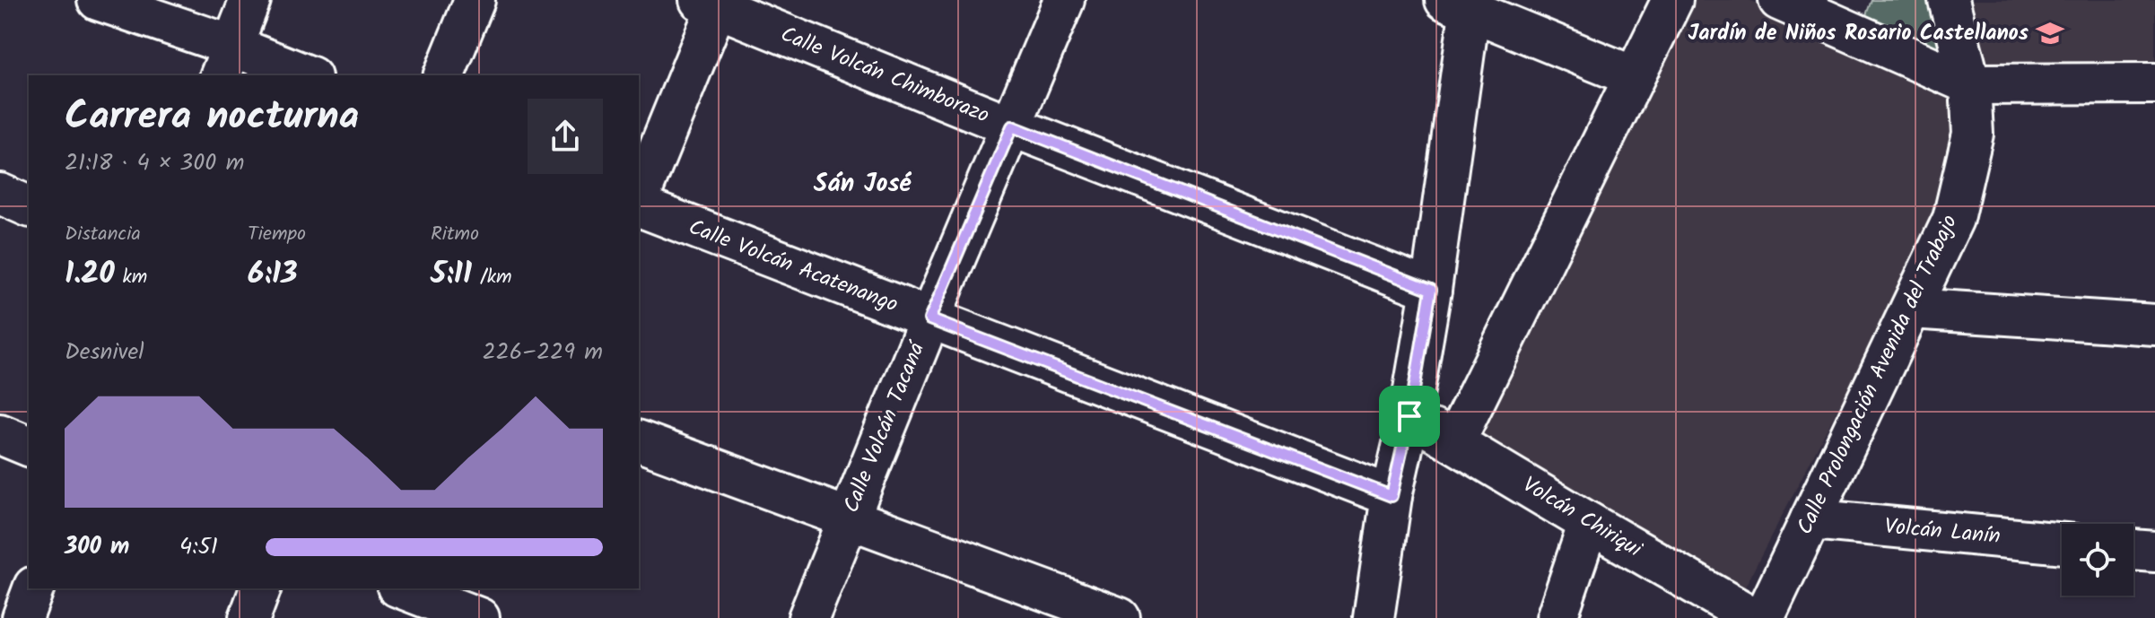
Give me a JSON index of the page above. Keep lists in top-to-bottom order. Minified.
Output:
{"streets":{"street":["Calle Volcán Chimborazo","Calle Volcán Acatenango","Calle Prolongación Avenida del Trabajo","Calle Volcán Tacaná","Volcán Chiriqui","Volcán Lanín"]},"crossings":[["Calle Volcán Chimborazo","Calle Volcán Tacaná"],["Calle Volcán Acatenango","Calle Volcán Tacaná"],["Calle Prolongación Avenida del Trabajo","Volcán Lanín"]],"districts":["Sán José"],"places":{"school or university":["Jardín de Niños Rosario Castellanos"]},"page":{"heading":["Carrera nocturna","21:18 · 4 × 300 m"],"stats":[["Distancia","1.20 km"],["Tiempo","6:13"],["Ritmo","5:11 /km"]],"chart":["Desnivel","226–229 m"],"list":[{"name":"300 m","note":"4:51"}]}}
